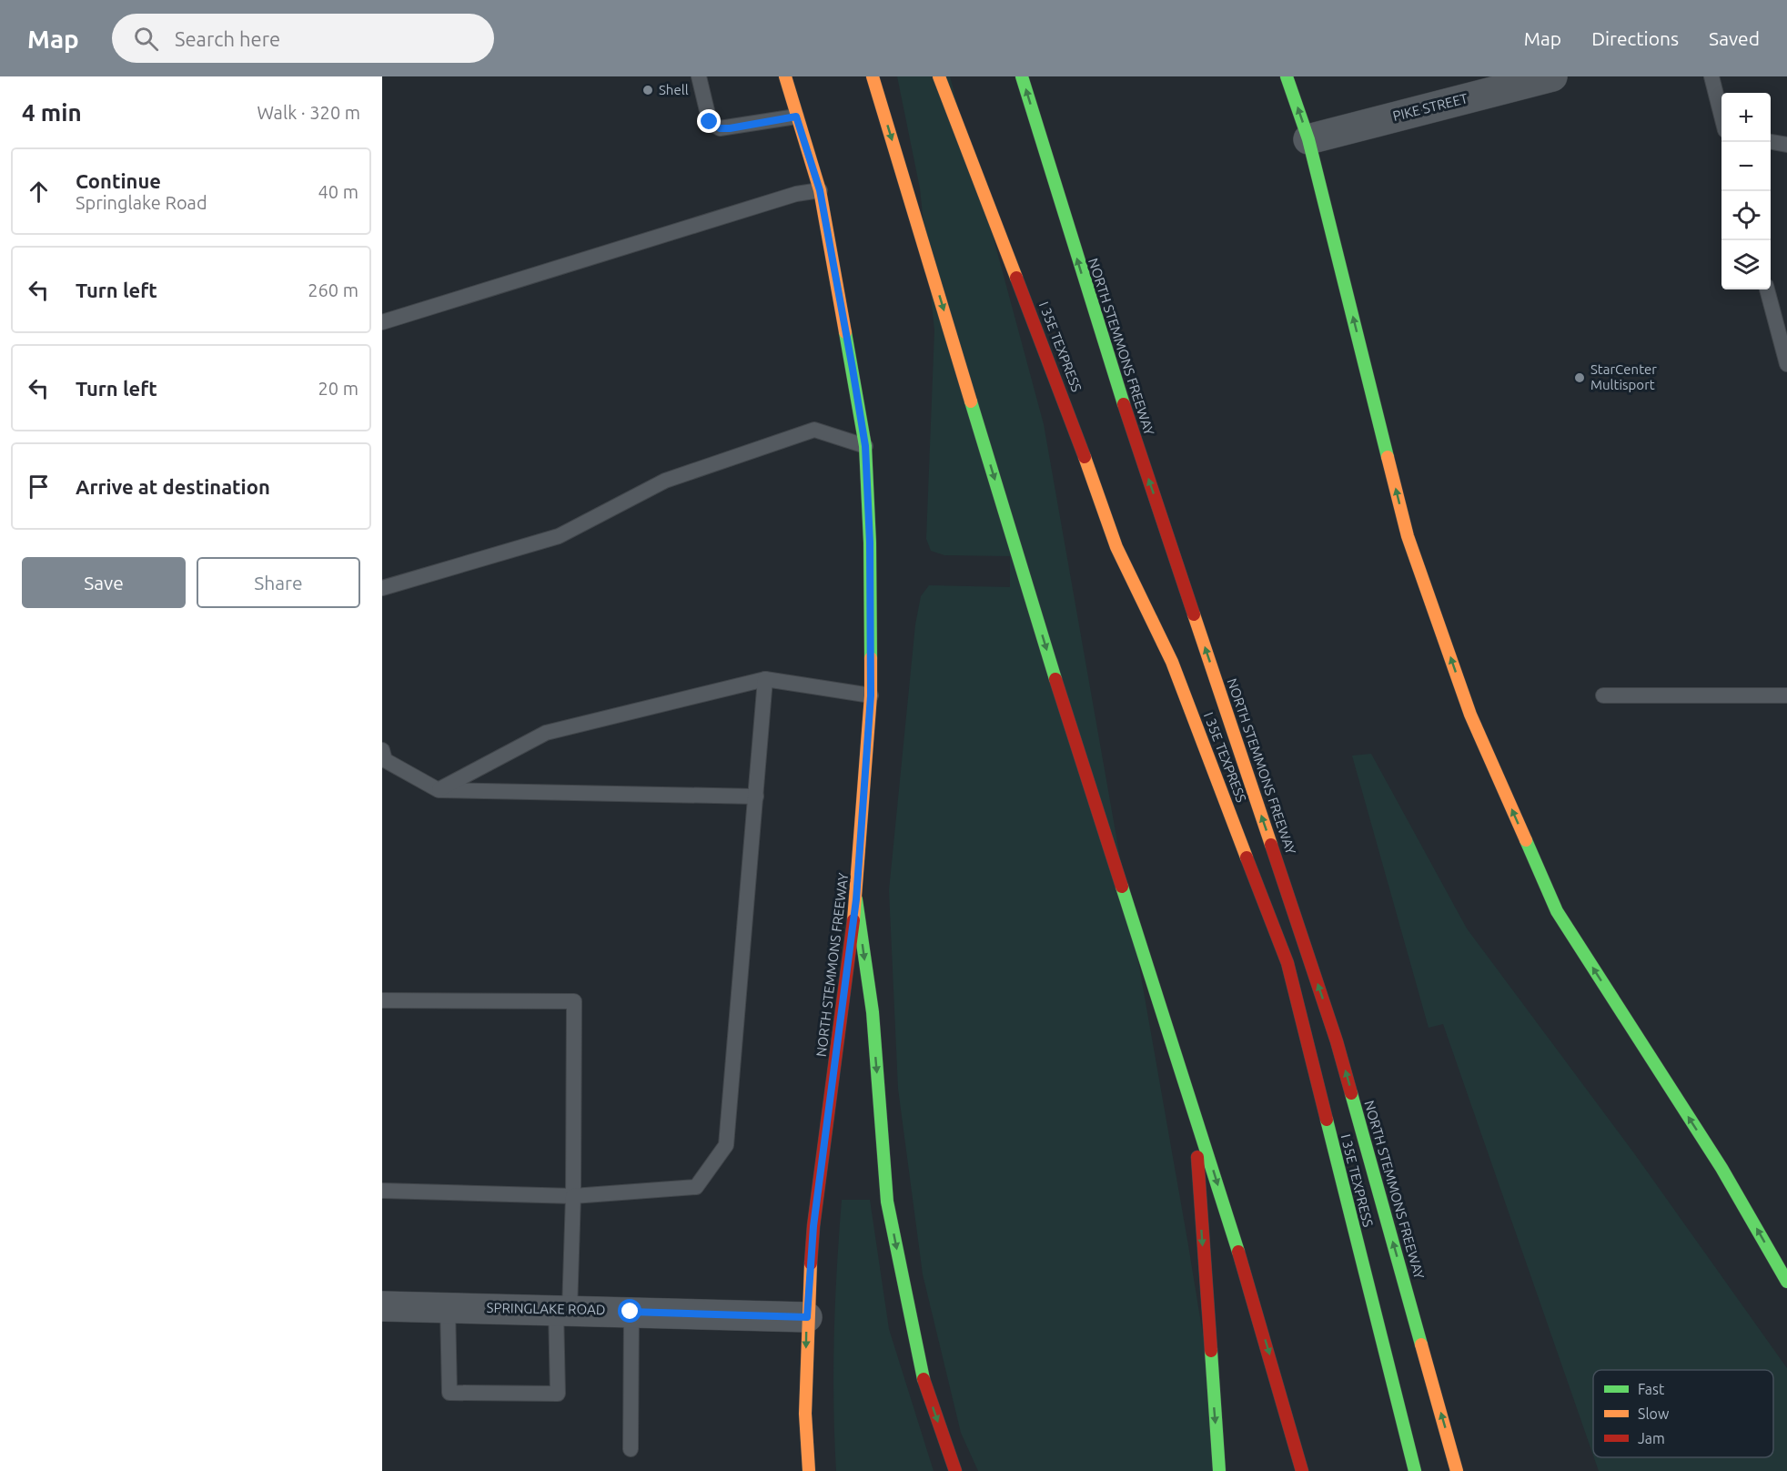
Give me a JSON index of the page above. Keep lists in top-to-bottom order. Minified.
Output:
{"streets":{"main road":["I 35E TEXPRESS","NORTH STEMMONS FREEWAY"],"street":["PIKE STREET","SPRINGLAKE ROAD"]},"crossings":[["NORTH STEMMONS FREEWAY","SPRINGLAKE ROAD"]],"one_way":["NORTH STEMMONS FREEWAY"],"places":["Shell","StarCenter Multisport"],"legend":["Fast","Slow","Jam"],"page":{"header":"Map","search":"Search here","nav":["Map","Directions","Saved"],"heading":["4 min","Walk · 320 m"],"map_buttons":["+","−"],"list":[["Continue","Springlake Road","40 m"],["Turn left","260 m"],["Turn left","20 m"],"Arrive at destination"],"buttons":["Save","Share"]}}
